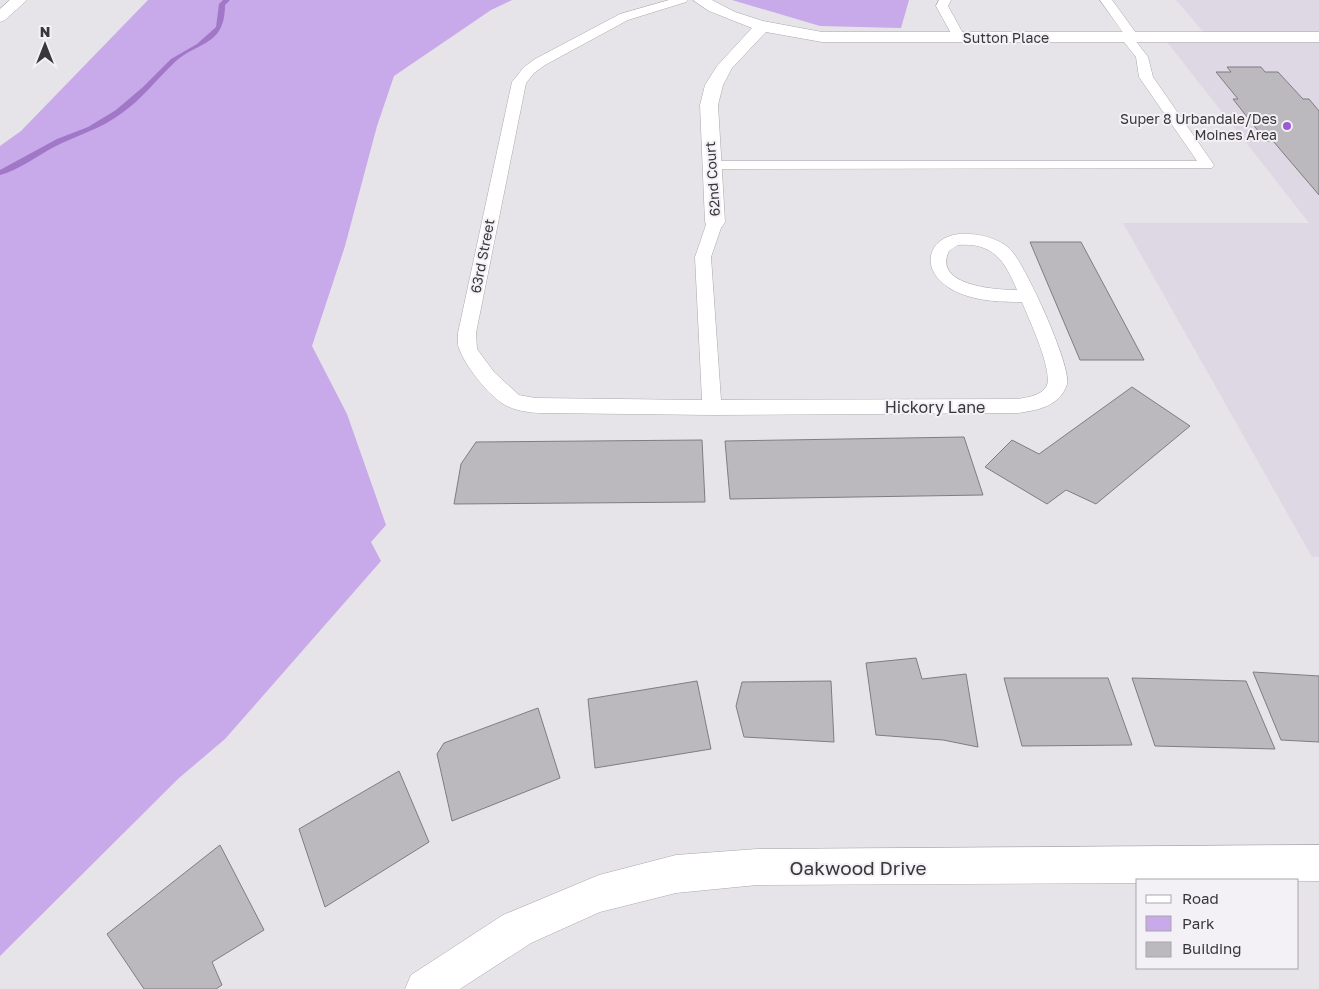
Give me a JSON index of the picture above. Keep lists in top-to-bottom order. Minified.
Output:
{"streets":{"street":["Sutton Place","62nd Court","Oakwood Drive"],"lane":["63rd Street","Hickory Lane"]},"crossings":[["Sutton Place","62nd Court"],["62nd Court","63rd Street"],["62nd Court","Hickory Lane"],["63rd Street","Hickory Lane"]],"places":["Super 8 Urbandale/Des Moines Area"],"legend":["Road","Park","Building"],"north":"top"}
